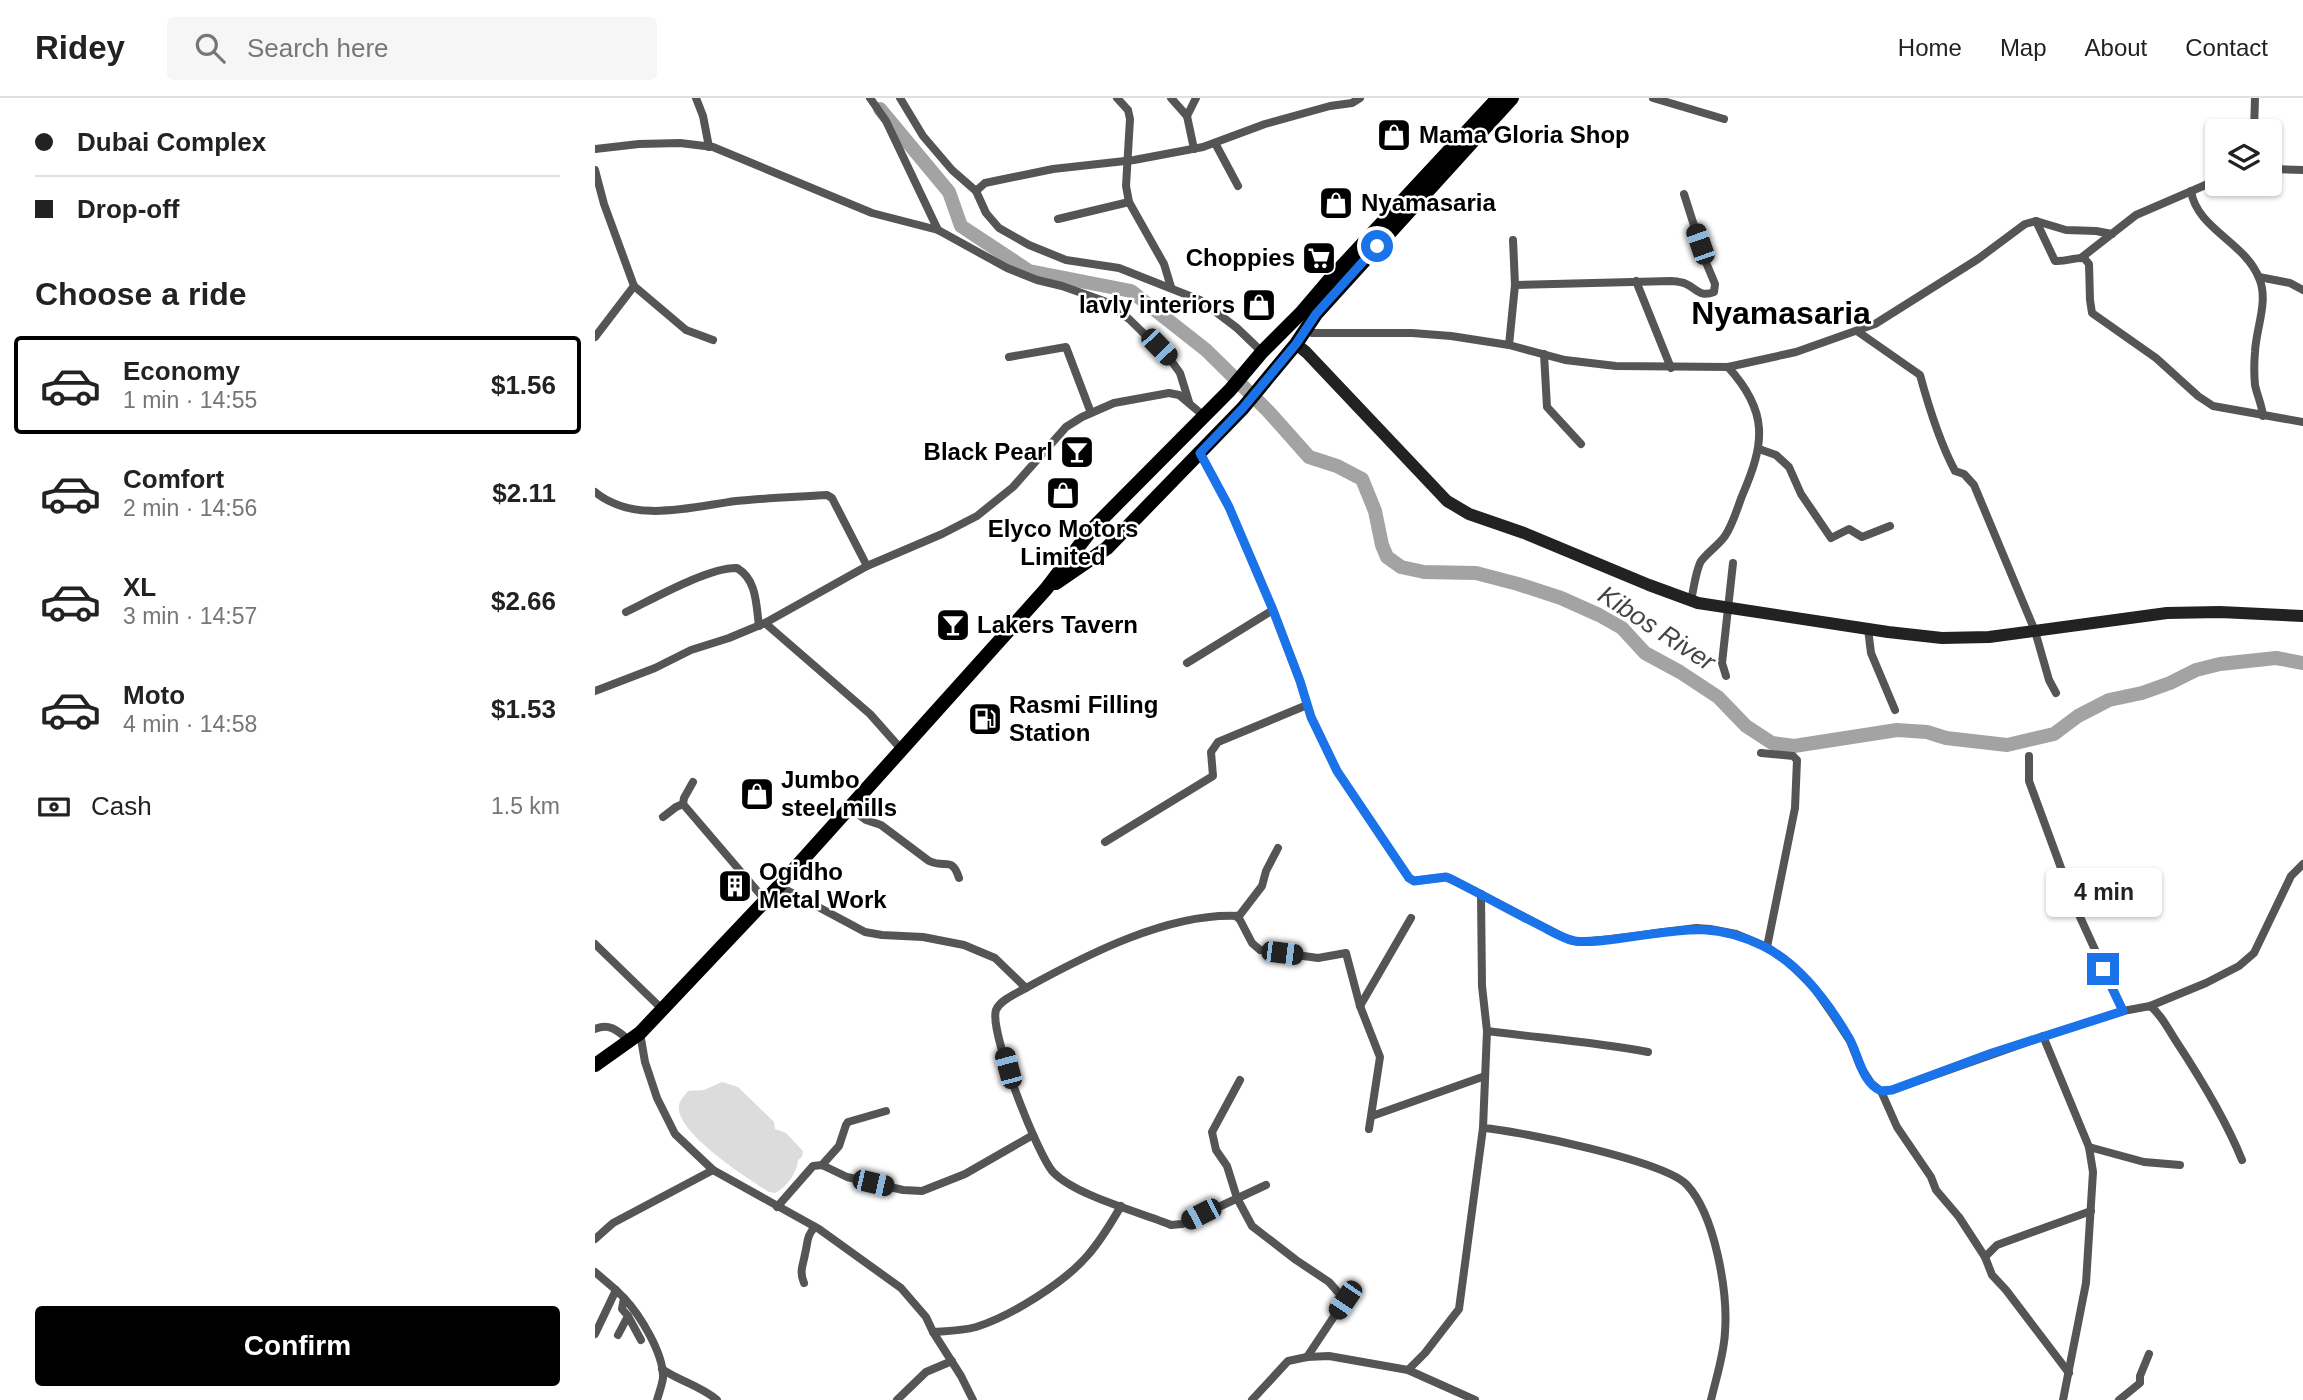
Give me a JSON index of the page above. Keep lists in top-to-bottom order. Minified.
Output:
{"districts":["Nyamasaria"],"water":["Kibos River"],"places":{"shop":["Mama Gloria Shop","Nyamasaria","lavly interiors","Elyco Motors Limited","Jumbo steel mills"],"supermarket":["Choppies"],"bar":["Black Pearl","Lakers Tavern"],"fuel station":["Rasmi Filling Station"],"building":["Ogidho Metal Work"]},"page":{"header":"Ridey","search":"Search here","nav":["Home","Map","About","Contact"],"banner":["Dubai Complex","Drop-off"],"heading":"Choose a ride","list":[{"name":"Economy","note":"1 min · 14:55","value":"$1.56"},{"name":"Comfort","note":"2 min · 14:56","value":"$2.11"},{"name":"XL","note":"3 min · 14:57","value":"$2.66"},{"name":"Moto","note":"4 min · 14:58","value":"$1.53"}],"pay":["Cash","1.5 km"],"bubble":"4 min","buttons":"Confirm"}}
